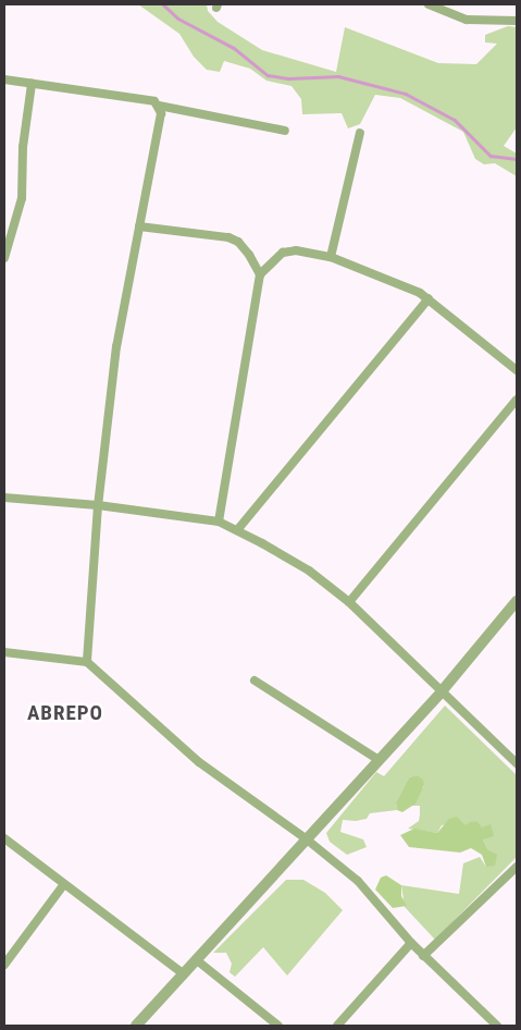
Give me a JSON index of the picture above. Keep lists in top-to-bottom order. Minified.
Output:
{"districts":["ABREPO"]}
